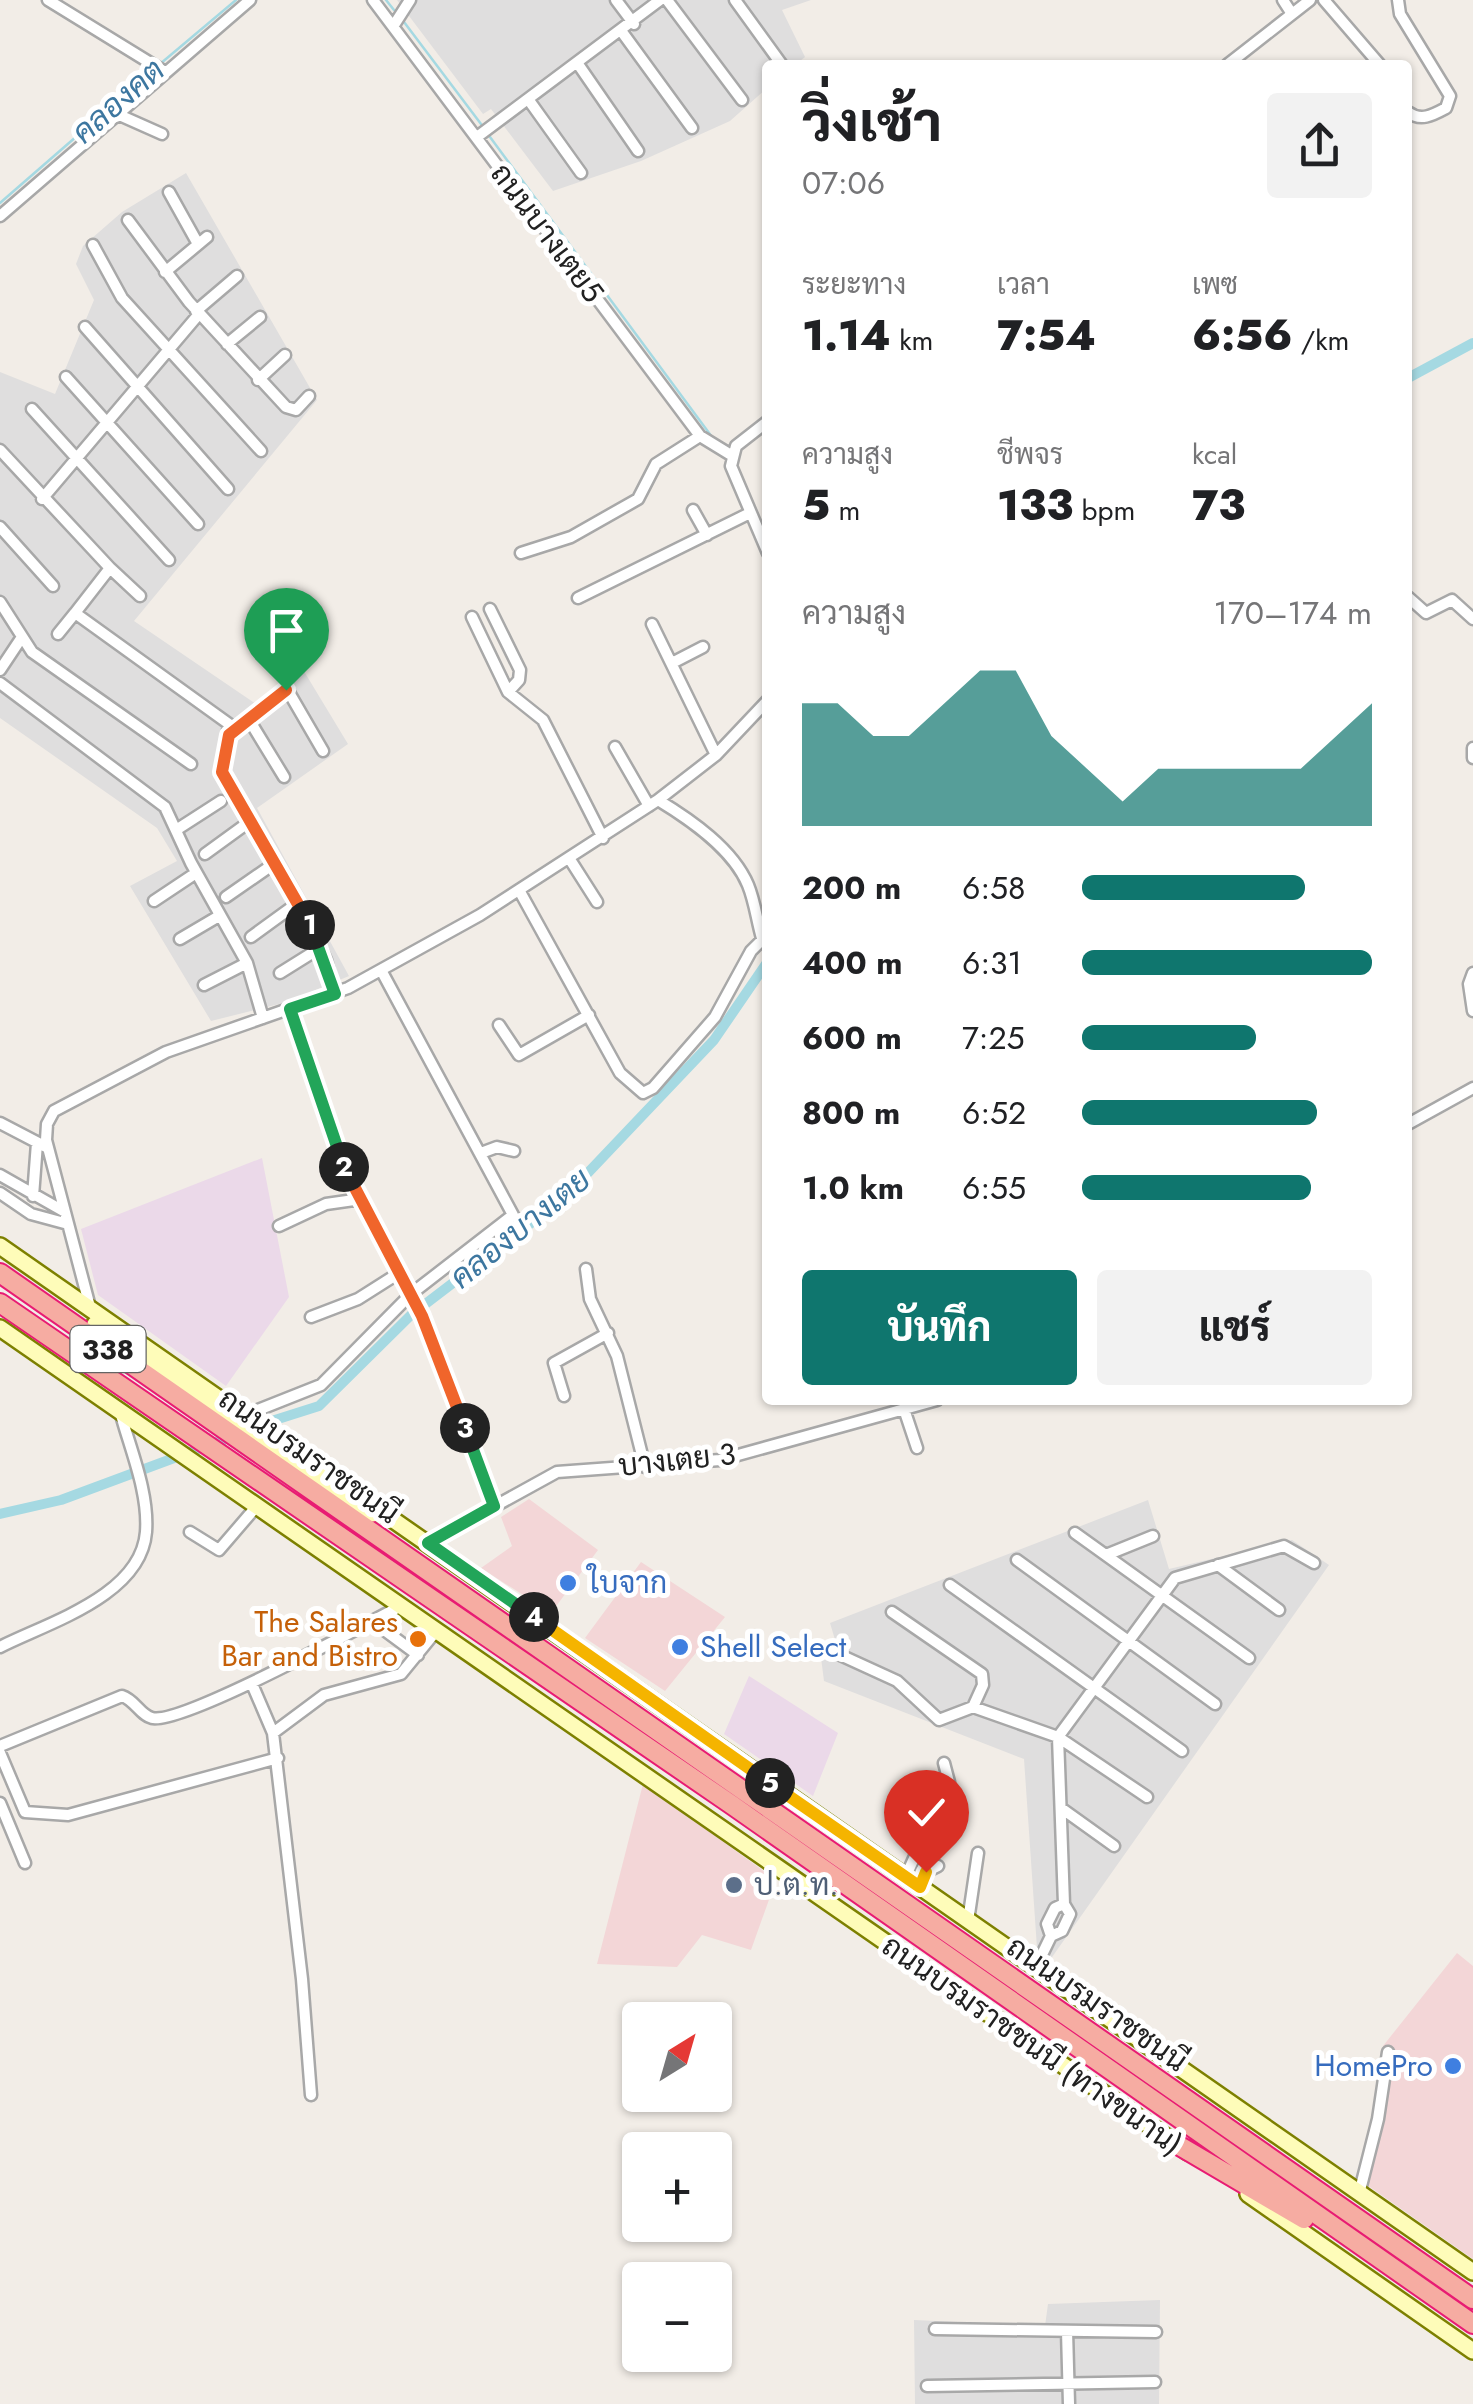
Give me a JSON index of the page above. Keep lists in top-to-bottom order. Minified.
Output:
{"streets":{"highway":["338","ถนนบรมราชชนนี"],"main road":["ถนนบรมราชชนนี (ทางขนาน)"],"street":["ถนนบางเตย5","บางเตย 3"]},"crossings":[["338","ถนนบรมราชชนนี"]],"water":["คลองคต","คลองบางเตย"],"places":["ใบจาก","The Salares Bar and Bistro","Shell Select","ป.ต.ท.","HomePro"],"north":"top right","page":{"heading":["วิ่งเช้า","07:06"],"stats":[["ระยะทาง","1.14 km"],["เวลา","7:54"],["เพซ","6:56 /km"],["ความสูง","5 m"],["ชีพจร","133 bpm"],["kcal","73"]],"chart":["ความสูง","170–174 m"],"list":[{"name":"200 m","note":"6:58"},{"name":"400 m","note":"6:31"},{"name":"600 m","note":"7:25"},{"name":"800 m","note":"6:52"},{"name":"1.0 km","note":"6:55"}],"pins":["1","2","3","4","5"],"buttons":["บันทึก","แชร์"],"map_buttons":["+","−"]}}
